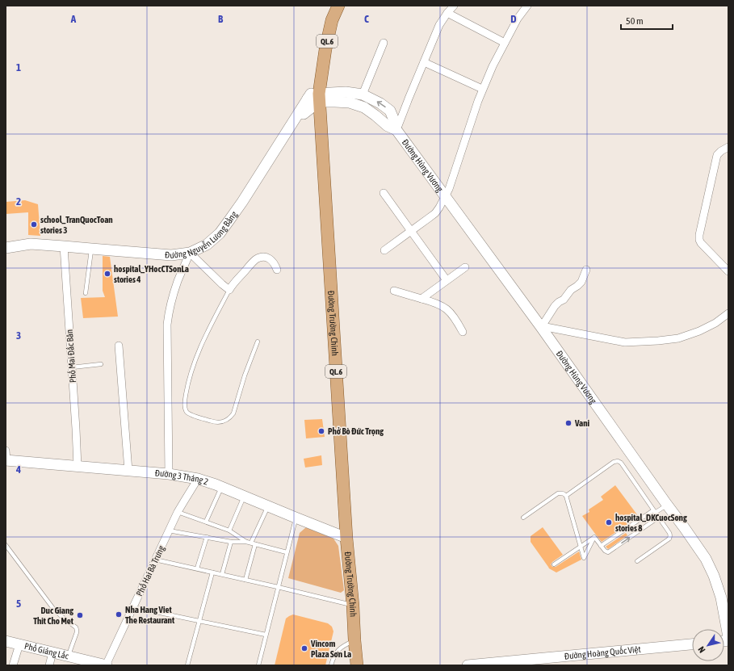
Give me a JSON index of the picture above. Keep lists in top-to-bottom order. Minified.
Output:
{"streets":{"main road":["QL.6","Đường Trường Chinh"],"street":["Đường Hùng Vương","Đường Nguyễn Lương Bằng","Phố Mai Đắc Bân","Đường 3 Tháng 2","Phố Hai Bà Trưng","Phố Giảng Lắc","Đường Hoàng Quốc Việt"]},"crossings":[["QL.6","Đường Nguyễn Lương Bằng"],["QL.6","Đường Trường Chinh"],["Đường Hùng Vương","Đường Trường Chinh"],["Đường Nguyễn Lương Bằng","Đường Trường Chinh"],["Đường Nguyễn Lương Bằng","Phố Mai Đắc Bân"],["Đường Trường Chinh","Đường 3 Tháng 2"],["Phố Mai Đắc Bân","Đường 3 Tháng 2"],["Đường 3 Tháng 2","Phố Hai Bà Trưng"],["Phố Hai Bà Trưng","Phố Giảng Lắc"]],"places":["school_TranQuocToan stories 3","hospital_YHocCTSonLa stories 4","Vani","Phở Bò Đức Trọng","hospital_DKCuocSong stories 8","Nha Hang Viet The Restaurant","Duc Giang Thit Cho Met","Vincom Plaza Sơn La"],"scale_bar":"50 m","north":"bottom left","grid":{"columns":["A","B","C","D"],"rows":["1","2","3","4","5"]}}
